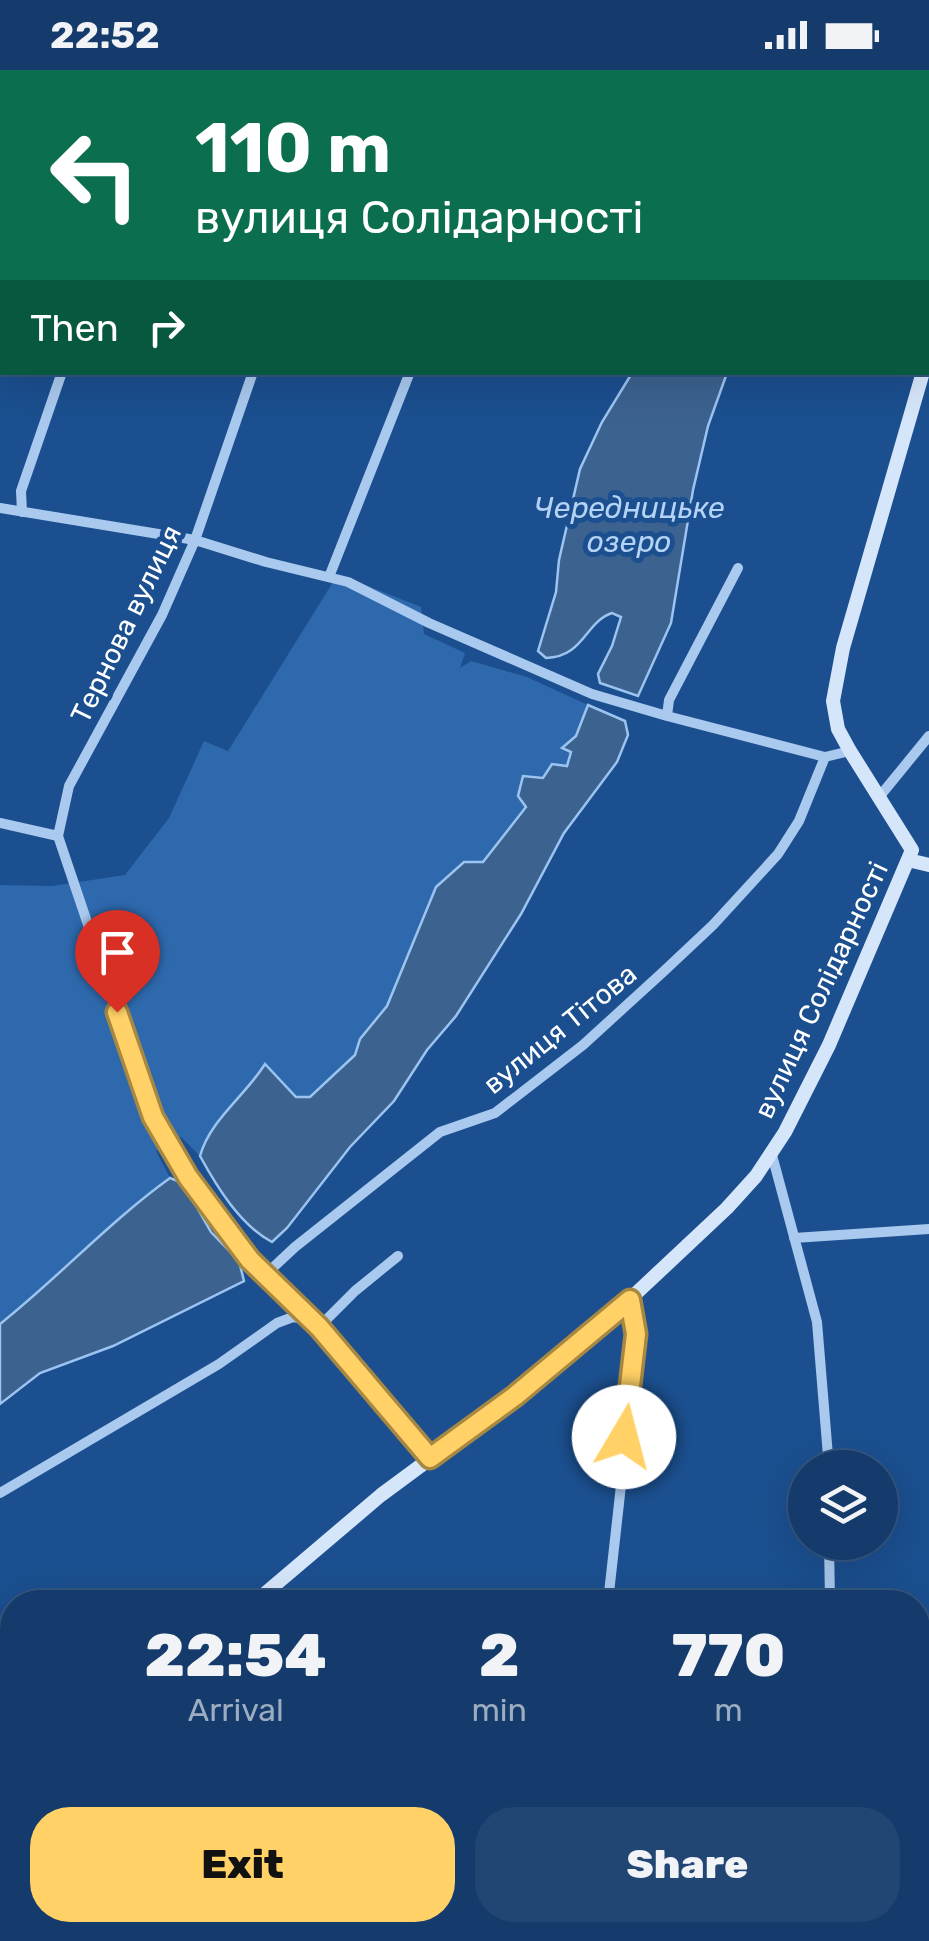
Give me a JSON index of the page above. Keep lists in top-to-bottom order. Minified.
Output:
{"streets":{"main road":["вулиця Солідарності"],"street":["Тернова вулиця","вулиця Тітова"]},"water":["Чередницьке озеро"],"page":{"status":"22:52","turn":["110 m","вулиця Солідарності"],"then":"Then","eta":["22:54","Arrival","2","min","770","m"],"buttons":["Exit","Share"]}}
